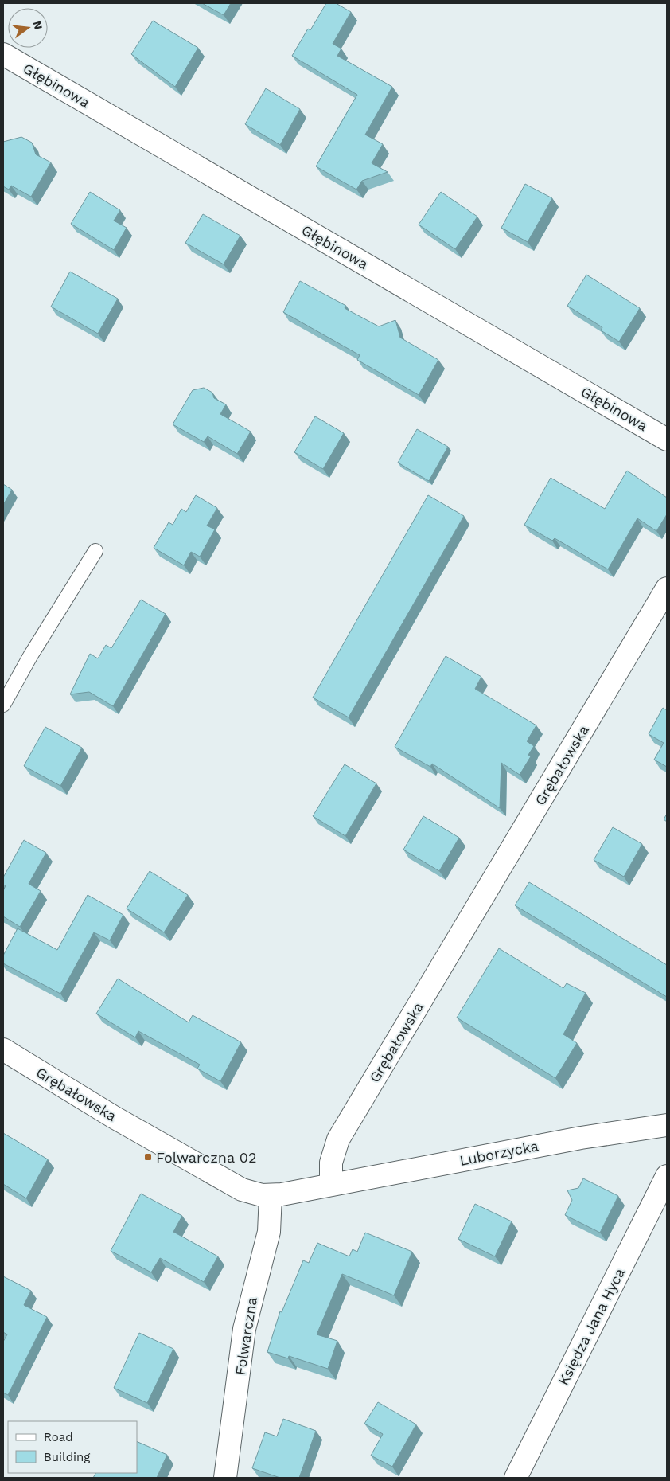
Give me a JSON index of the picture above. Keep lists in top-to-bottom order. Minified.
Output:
{"streets":{"street":["Głębinowa","Grębałowska","Luborzycka","Księdza Jana Hyca","Folwarczna"]},"crossings":[["Grębałowska","Luborzycka"],["Grębałowska","Folwarczna"]],"places":{"transit":["Folwarczna 02"]},"legend":["Road","Building"],"north":"right"}
